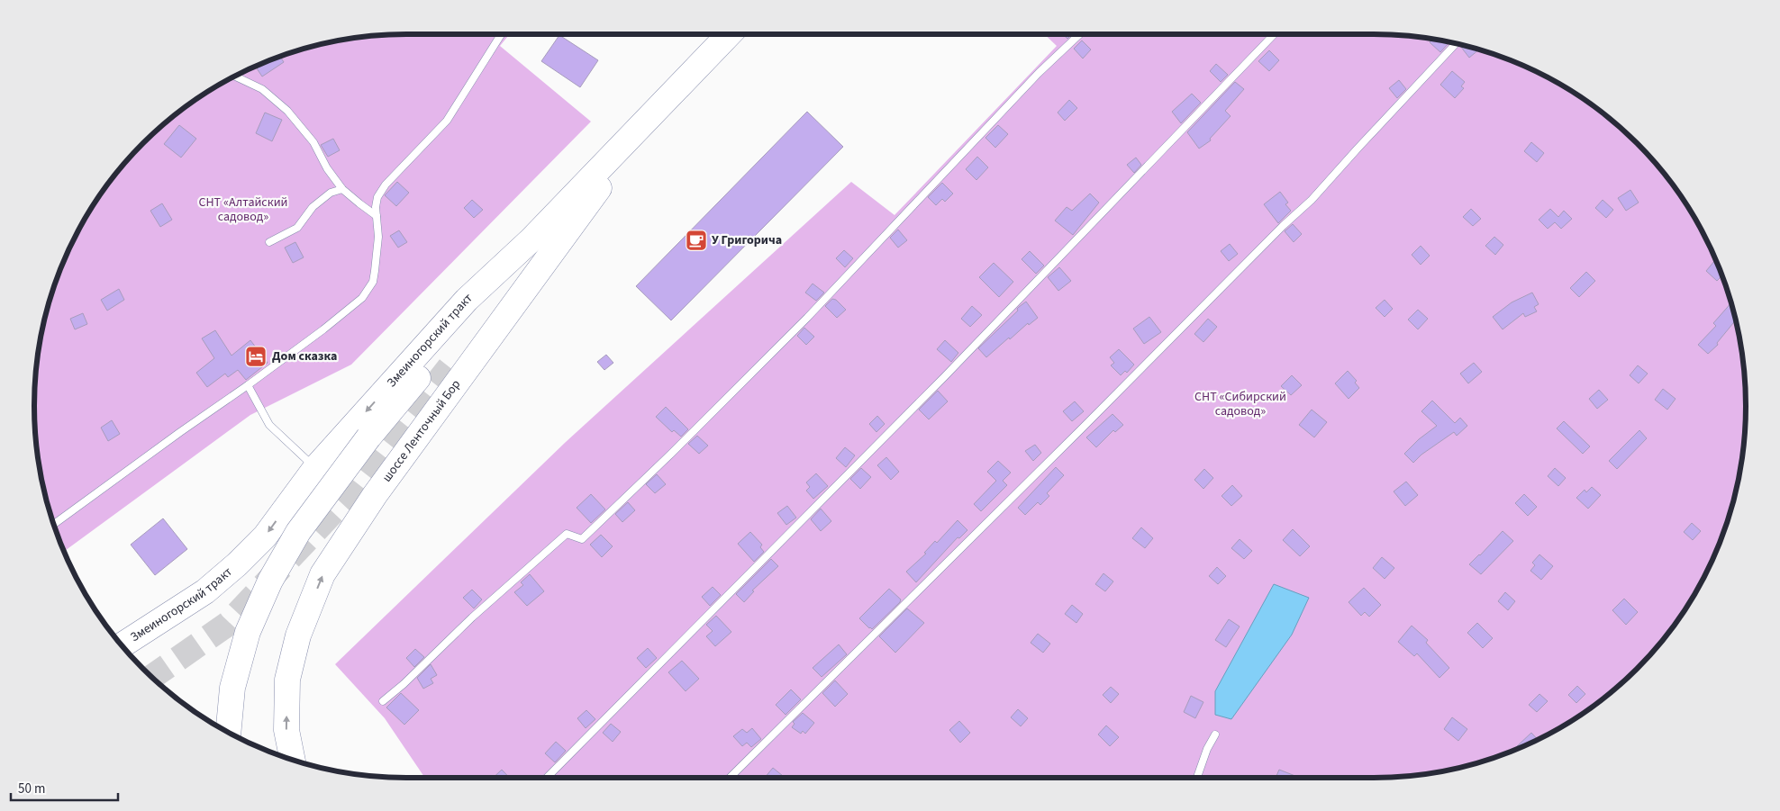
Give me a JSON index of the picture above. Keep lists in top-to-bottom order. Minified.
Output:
{"streets":{"highway":["Змеиногорский тракт","шоссе Ленточный Бор"]},"crossings":[["Змеиногорский тракт","шоссе Ленточный Бор"]],"parks":["СНТ «Алтайский садовод»","СНТ «Сибирский садовод»"],"places":{"cafe":["У Григорича"],"hotel":["Дом сказка"]},"scale_bar":"50 m"}
